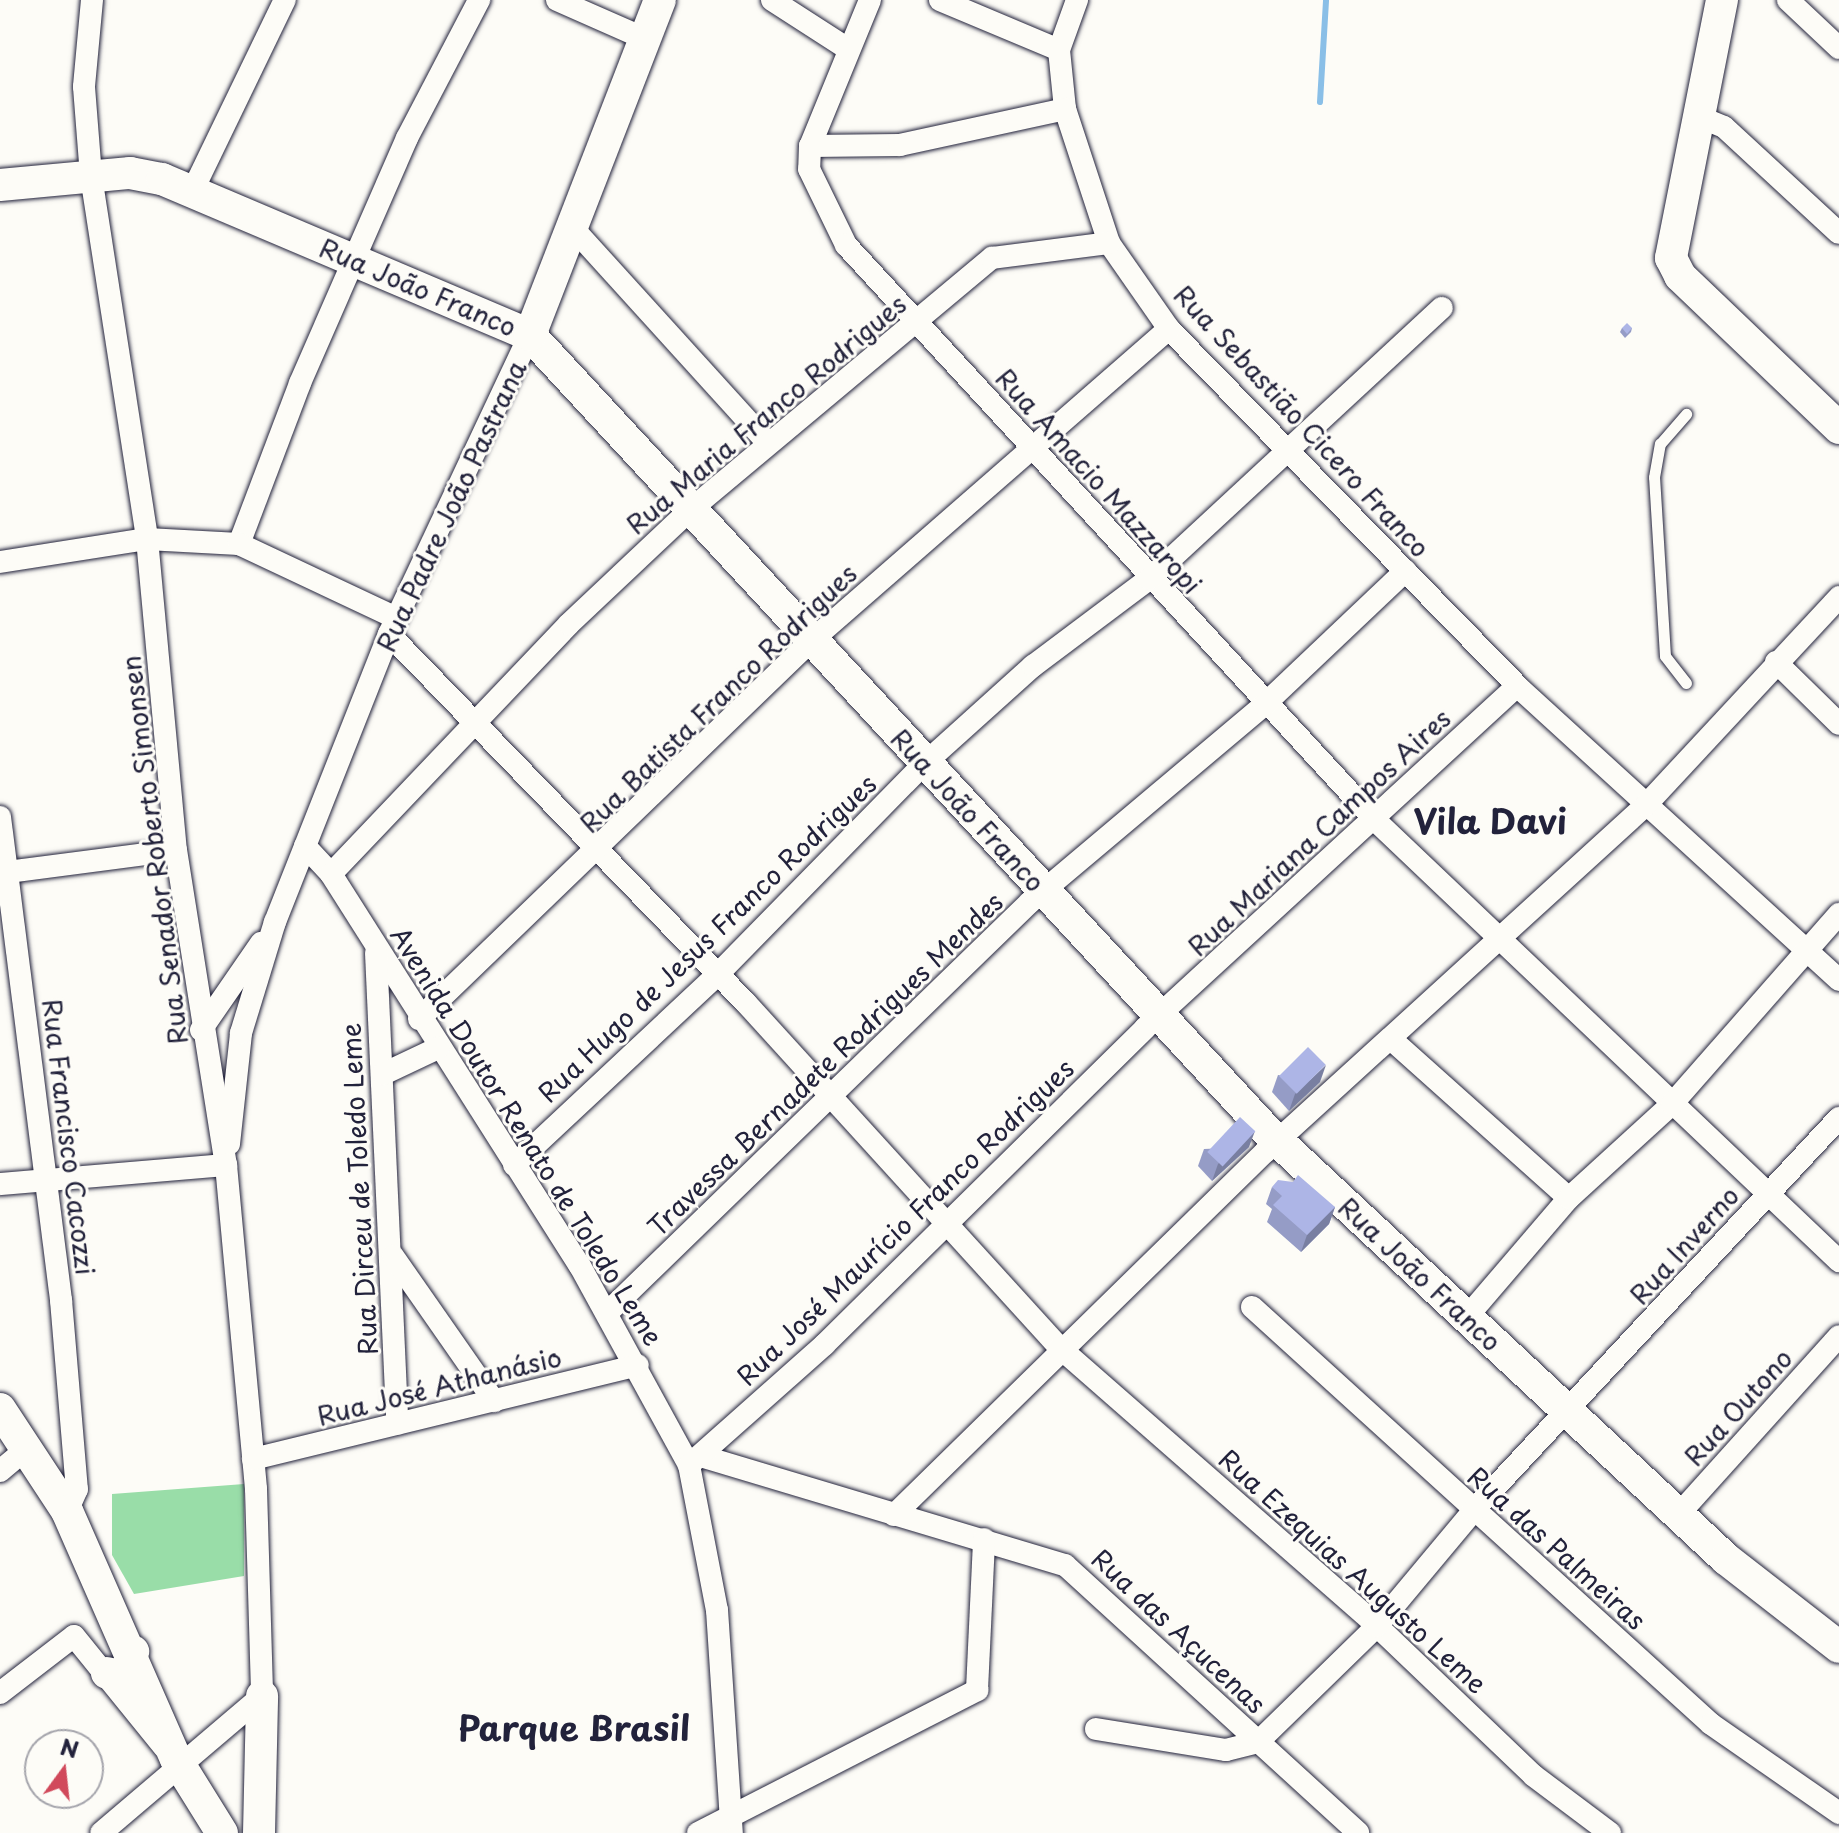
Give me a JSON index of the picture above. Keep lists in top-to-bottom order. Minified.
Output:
{"streets":{"street":["Rua João Franco","Rua Maria Franco Rodrigues","Rua Sebastião Cicero Franco","Rua Amacio Mazzaropi","Rua Padre João Pastrana","Rua Batista Franco Rodrigues","Rua Mariana Campos Aires","Rua Senador Roberto Simonsen","Rua Hugo de Jesus Franco Rodrigues","Travessa Bernadete Rodrigues Mendes","Avenida Doutor Renato de Toledo Leme","Rua Francisco Cacozzi","Rua Dirceu de Toledo Leme","Rua José Maurício Franco Rodrigues","Rua Inverno","Rua José Athanásio","Rua Outono","Rua das Palmeiras","Rua Ezequias Augusto Leme","Rua das Açucenas"]},"crossings":[["Rua João Franco","Rua Maria Franco Rodrigues"],["Rua João Franco","Rua Padre João Pastrana"],["Rua João Franco","Rua Batista Franco Rodrigues"],["Rua João Franco","Rua Mariana Campos Aires"],["Rua João Franco","Rua Senador Roberto Simonsen"],["Rua João Franco","Rua Hugo de Jesus Franco Rodrigues"],["Rua João Franco","Travessa Bernadete Rodrigues Mendes"],["Rua João Franco","Rua José Maurício Franco Rodrigues"],["Rua João Franco","Rua Inverno"],["Rua João Franco","Rua Outono"],["Rua Maria Franco Rodrigues","Rua Sebastião Cicero Franco"],["Rua Maria Franco Rodrigues","Rua Amacio Mazzaropi"],["Rua Maria Franco Rodrigues","Avenida Doutor Renato de Toledo Leme"],["Rua Maria Franco Rodrigues","Rua Ezequias Augusto Leme"],["Rua Sebastião Cicero Franco","Rua Batista Franco Rodrigues"],["Rua Sebastião Cicero Franco","Rua Mariana Campos Aires"],["Rua Sebastião Cicero Franco","Rua Hugo de Jesus Franco Rodrigues"],["Rua Sebastião Cicero Franco","Travessa Bernadete Rodrigues Mendes"],["Rua Amacio Mazzaropi","Rua Batista Franco Rodrigues"],["Rua Amacio Mazzaropi","Rua Mariana Campos Aires"],["Rua Amacio Mazzaropi","Rua Hugo de Jesus Franco Rodrigues"],["Rua Amacio Mazzaropi","Travessa Bernadete Rodrigues Mendes"],["Rua Amacio Mazzaropi","Rua Inverno"],["Rua Padre João Pastrana","Rua Senador Roberto Simonsen"],["Rua Padre João Pastrana","Avenida Doutor Renato de Toledo Leme"],["Rua Padre João Pastrana","Rua Ezequias Augusto Leme"],["Rua Batista Franco Rodrigues","Avenida Doutor Renato de Toledo Leme"],["Rua Batista Franco Rodrigues","Rua Ezequias Augusto Leme"],["Rua Mariana Campos Aires","Rua José Maurício Franco Rodrigues"],["Rua Senador Roberto Simonsen","Rua José Athanásio"],["Rua Hugo de Jesus Franco Rodrigues","Avenida Doutor Renato de Toledo Leme"],["Rua Hugo de Jesus Franco Rodrigues","Rua Ezequias Augusto Leme"],["Travessa Bernadete Rodrigues Mendes","Avenida Doutor Renato de Toledo Leme"],["Travessa Bernadete Rodrigues Mendes","Rua Ezequias Augusto Leme"],["Avenida Doutor Renato de Toledo Leme","Rua Dirceu de Toledo Leme"],["Avenida Doutor Renato de Toledo Leme","Rua José Maurício Franco Rodrigues"],["Avenida Doutor Renato de Toledo Leme","Rua José Athanásio"],["Avenida Doutor Renato de Toledo Leme","Rua das Açucenas"],["Rua Dirceu de Toledo Leme","Rua José Athanásio"],["Rua José Maurício Franco Rodrigues","Rua Ezequias Augusto Leme"],["Rua José Maurício Franco Rodrigues","Rua das Açucenas"],["Rua Inverno","Rua das Palmeiras"],["Rua Inverno","Rua Ezequias Augusto Leme"],["Rua Inverno","Rua das Açucenas"]],"districts":["Vila Davi","Parque Brasil"],"north":"top"}
